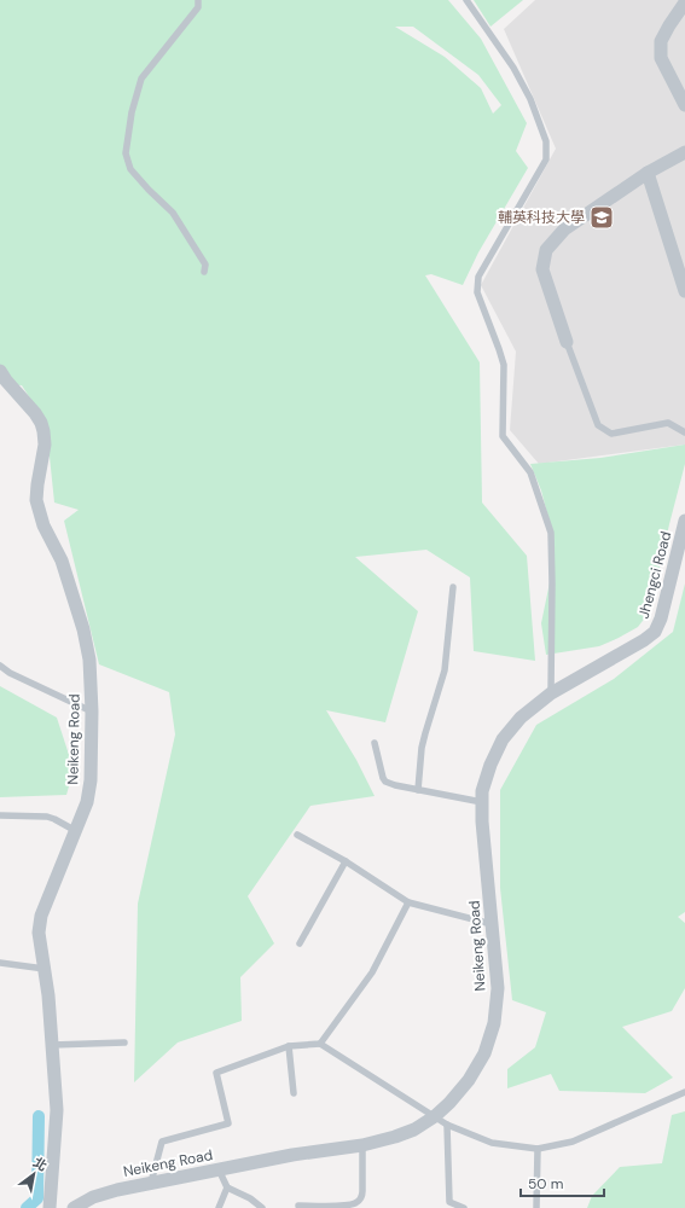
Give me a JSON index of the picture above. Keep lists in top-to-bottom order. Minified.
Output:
{"streets":{"street":["Jhengci Road","Neikeng Road"]},"crossings":[["Jhengci Road","Neikeng Road"]],"places":{"school or university":["輔英科技大學"]},"scale_bar":"50 m","north":"top right"}
